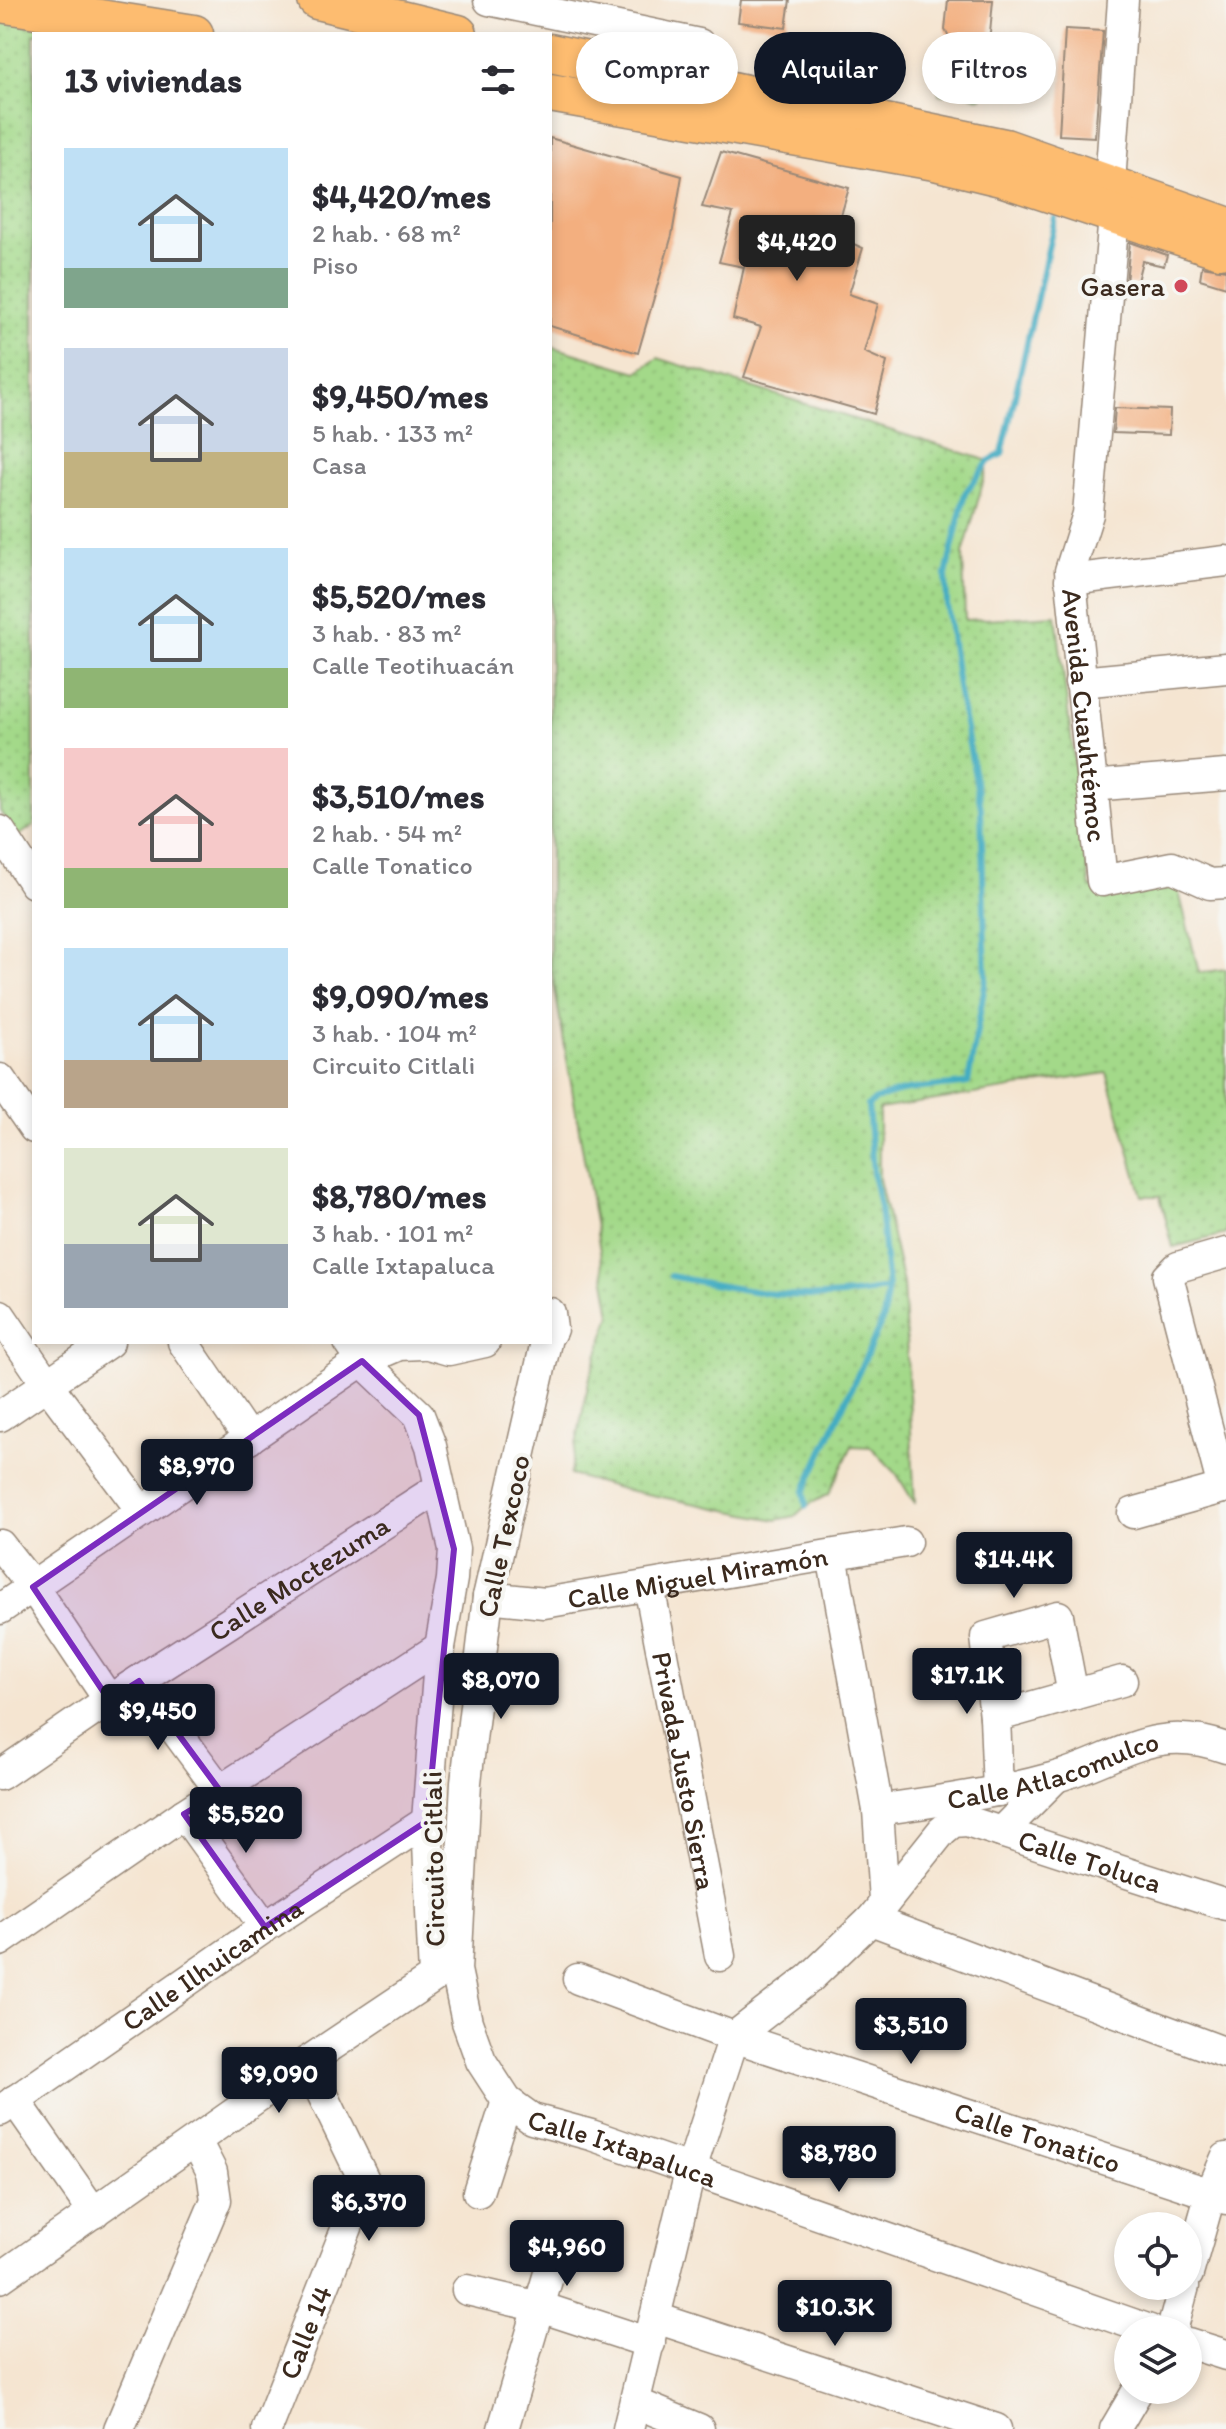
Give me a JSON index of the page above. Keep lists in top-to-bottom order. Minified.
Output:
{"streets":{"street":["Avenida Cuauhtémoc","Calle Texcoco","Calle Moctezuma","Calle Miguel Miramón","Calle Atlacomulco","Privada Justo Sierra","Circuito Citlali","Calle Toluca","Calle Ilhuicamina","Calle Tonatico","Calle Ixtapaluca","Calle 14"]},"crossings":[["Calle Texcoco","Calle Miguel Miramón"],["Calle Texcoco","Calle Ixtapaluca"],["Calle Moctezuma","Circuito Citlali"],["Calle Miguel Miramón","Privada Justo Sierra"],["Calle Atlacomulco","Calle Toluca"],["Calle Atlacomulco","Calle Tonatico"],["Circuito Citlali","Calle Ilhuicamina"],["Circuito Citlali","Calle 14"]],"places":["Gasera"],"page":{"chip":["Comprar","Alquilar","Filtros"],"heading":"13 viviendas","list":[{"name":"$4,420/mes","note":"2 hab. · 68 m² · Piso"},{"name":"$9,450/mes","note":"5 hab. · 133 m² · Casa"},{"name":"$5,520/mes","note":"3 hab. · 83 m² · Calle Teotihuacán"},{"name":"$3,510/mes","note":"2 hab. · 54 m² · Calle Tonatico"},{"name":"$9,090/mes","note":"3 hab. · 104 m² · Circuito Citlali"},{"name":"$8,780/mes","note":"3 hab. · 101 m² · Calle Ixtapaluca"}],"price":["$4,420","$8,970","$14.4K","$17.1K","$8,070","$9,450","$5,520","$3,510","$9,090","$8,780","$6,370","$4,960","$10.3K"]}}
